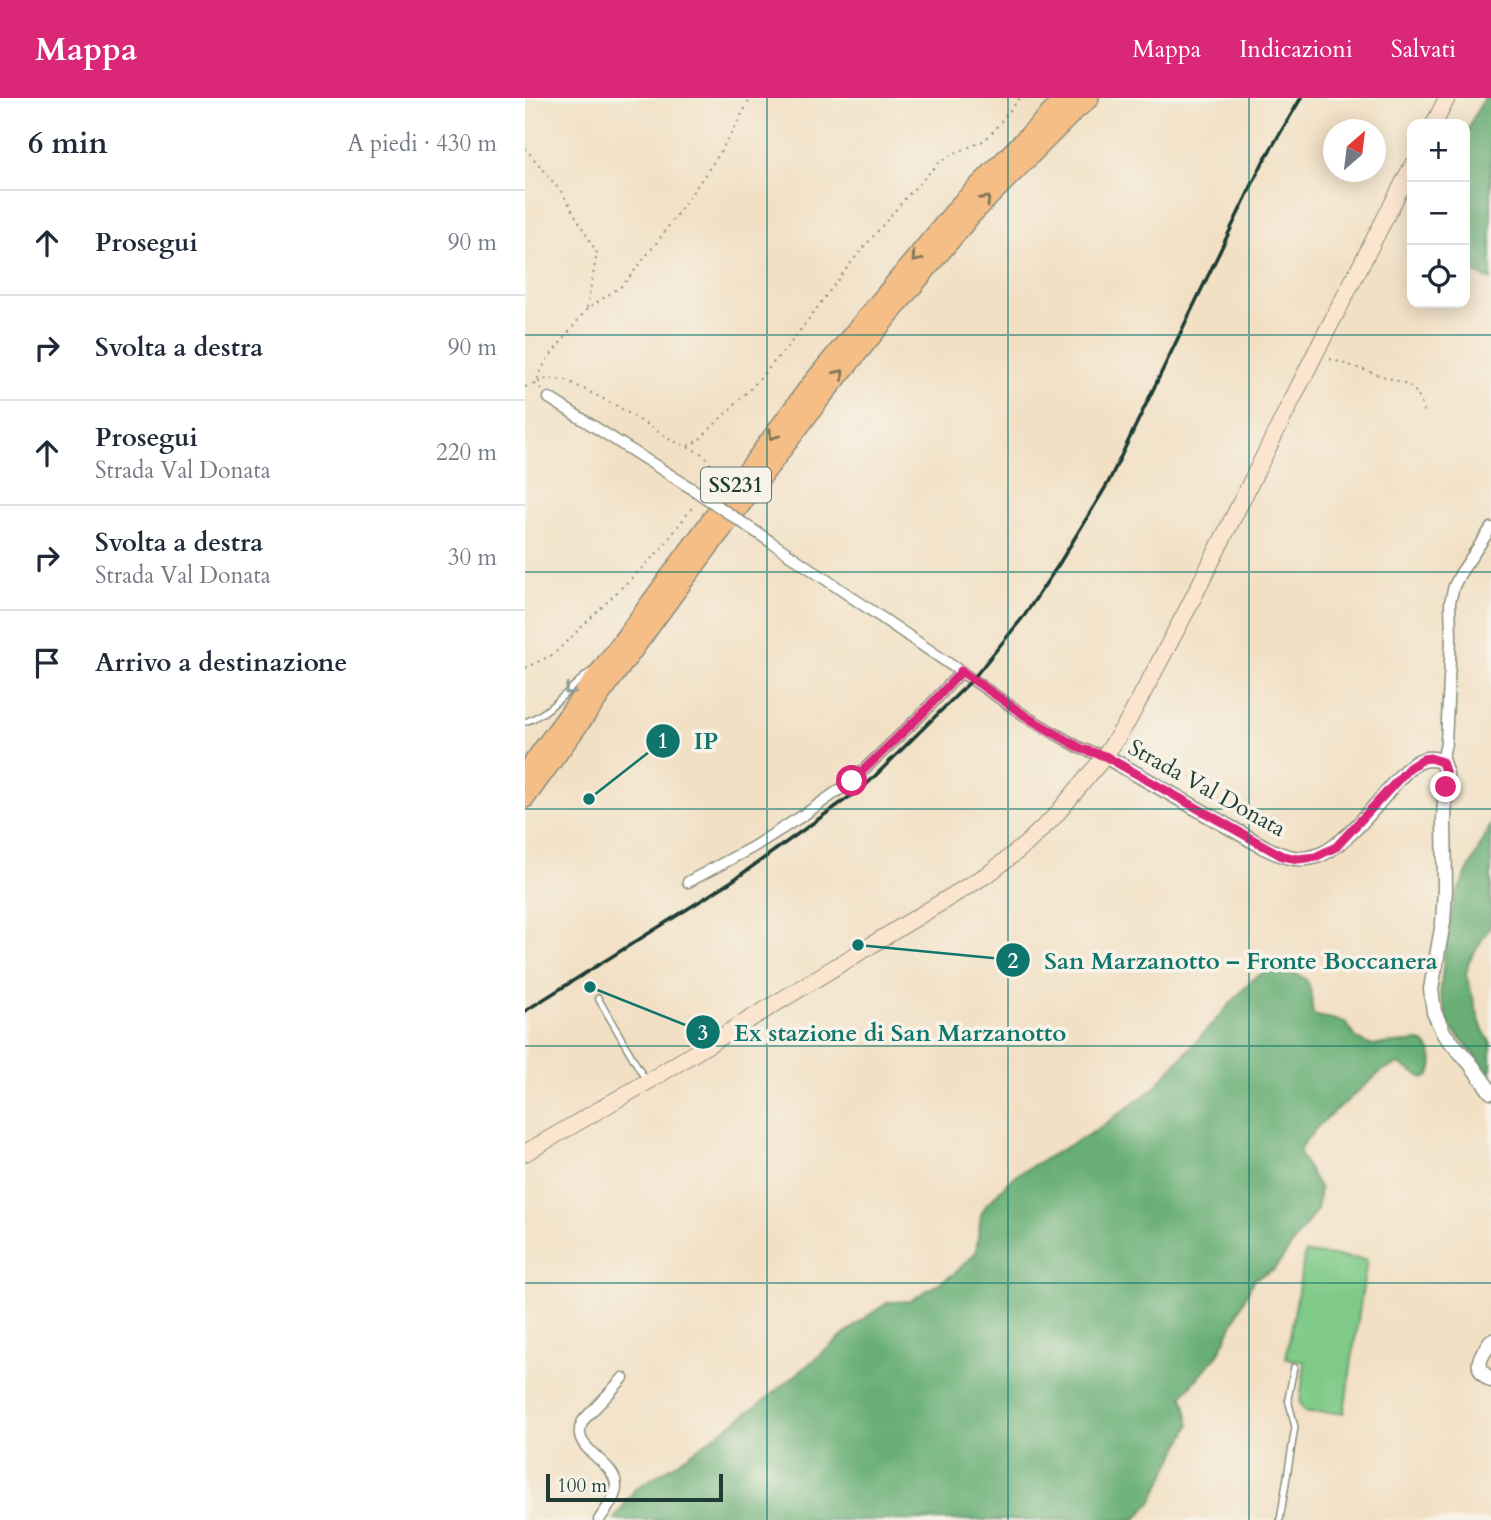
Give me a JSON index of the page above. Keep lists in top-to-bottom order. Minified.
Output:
{"streets":{"highway":["SS231"],"street":["Strada Val Donata"]},"places":["IP","San Marzanotto – Fronte Boccanera","Ex stazione di San Marzanotto"],"scale_bar":"100 m","north":"top right","page":{"header":"Mappa","nav":["Mappa","Indicazioni","Salvati"],"heading":["6 min","A piedi · 430 m"],"map_buttons":["+","−"],"list":[["Prosegui","90 m"],["Svolta a destra","90 m"],["Prosegui","Strada Val Donata","220 m"],["Svolta a destra","Strada Val Donata","30 m"],"Arrivo a destinazione"],"scale":"100 m"}}
